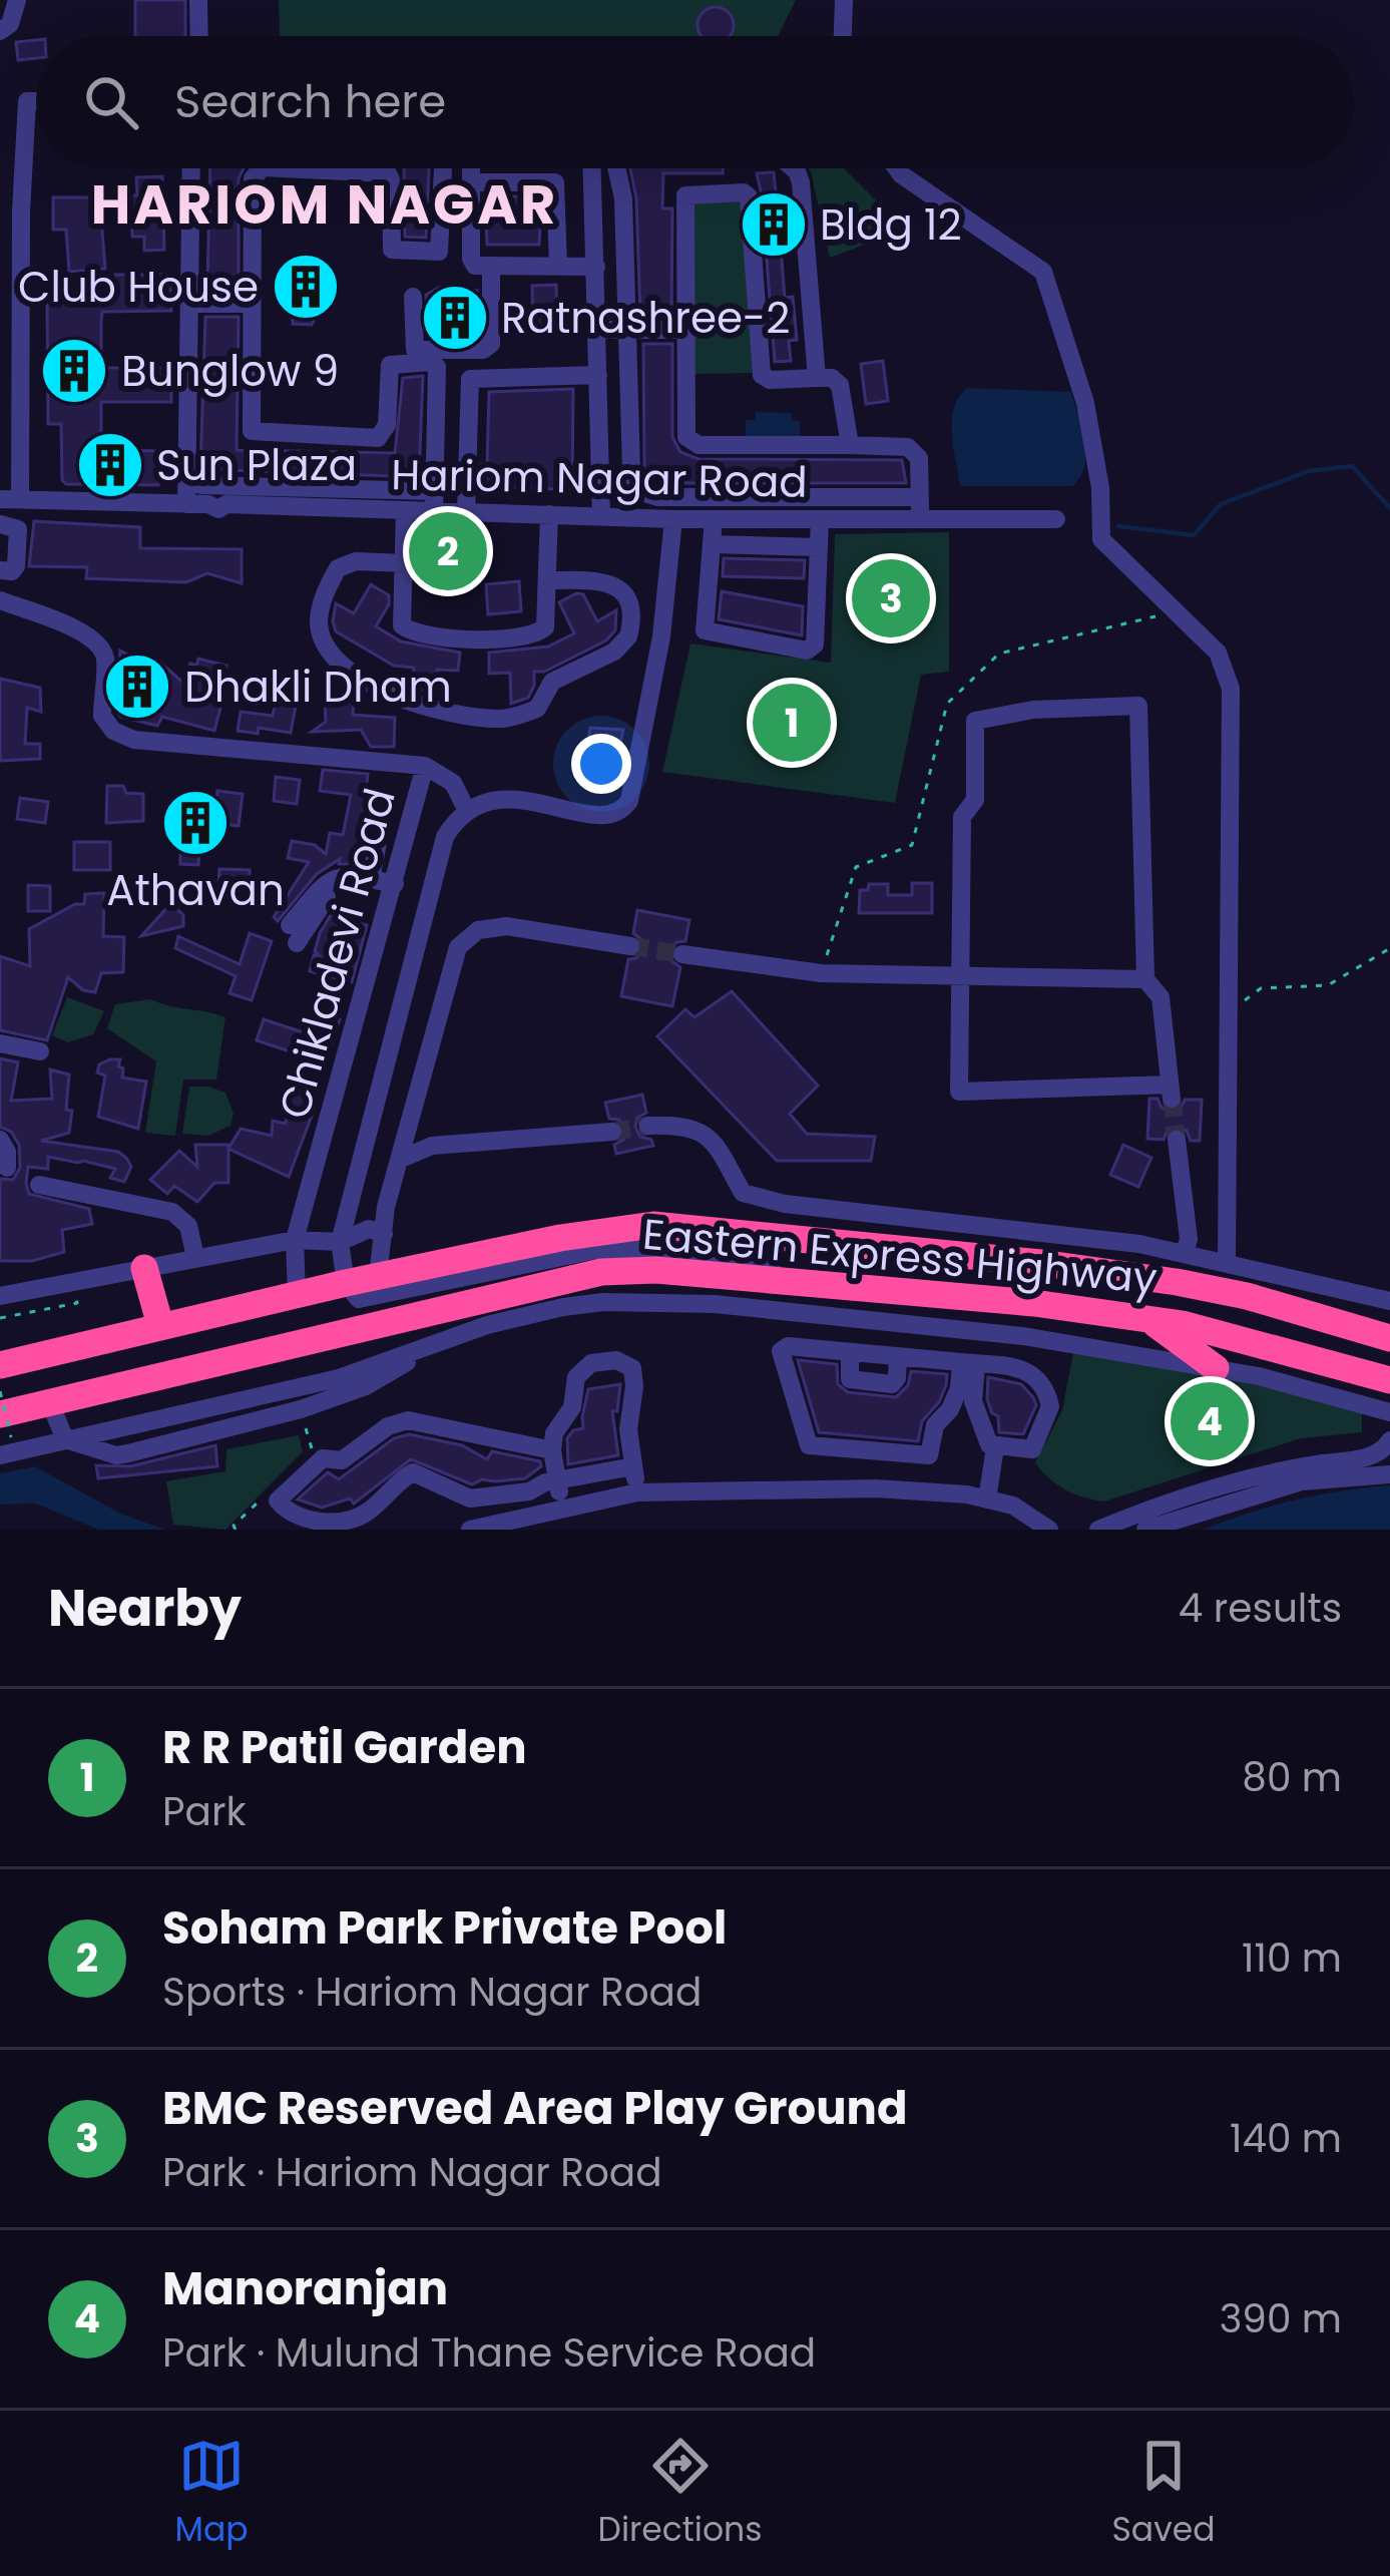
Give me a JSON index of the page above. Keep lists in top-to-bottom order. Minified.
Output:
{"streets":{"highway":["Eastern Express Highway"],"street":["Hariom Nagar Road","Chikladevi Road"]},"crossings":[["Chikladevi Road","Eastern Express Highway"]],"districts":["HARIOM NAGAR"],"places":{"building":["Bldg 12","Club House","Ratnashree-2","Bunglow 9","Sun Plaza","Dhakli Dham","Athavan"]},"page":{"search":"Search here","pins":["2","3","1","4"],"heading":["Nearby","4 results"],"list":[{"mark":"1","name":"R R Patil Garden","note":"Park","value":"80 m"},{"mark":"2","name":"Soham Park Private Pool","note":"Sports · Hariom Nagar Road","value":"110 m"},{"mark":"3","name":"BMC Reserved Area Play Ground","note":"Park · Hariom Nagar Road","value":"140 m"},{"mark":"4","name":"Manoranjan","note":"Park · Mulund Thane Service Road","value":"390 m"}],"nav":["Map","Directions","Saved"]}}
